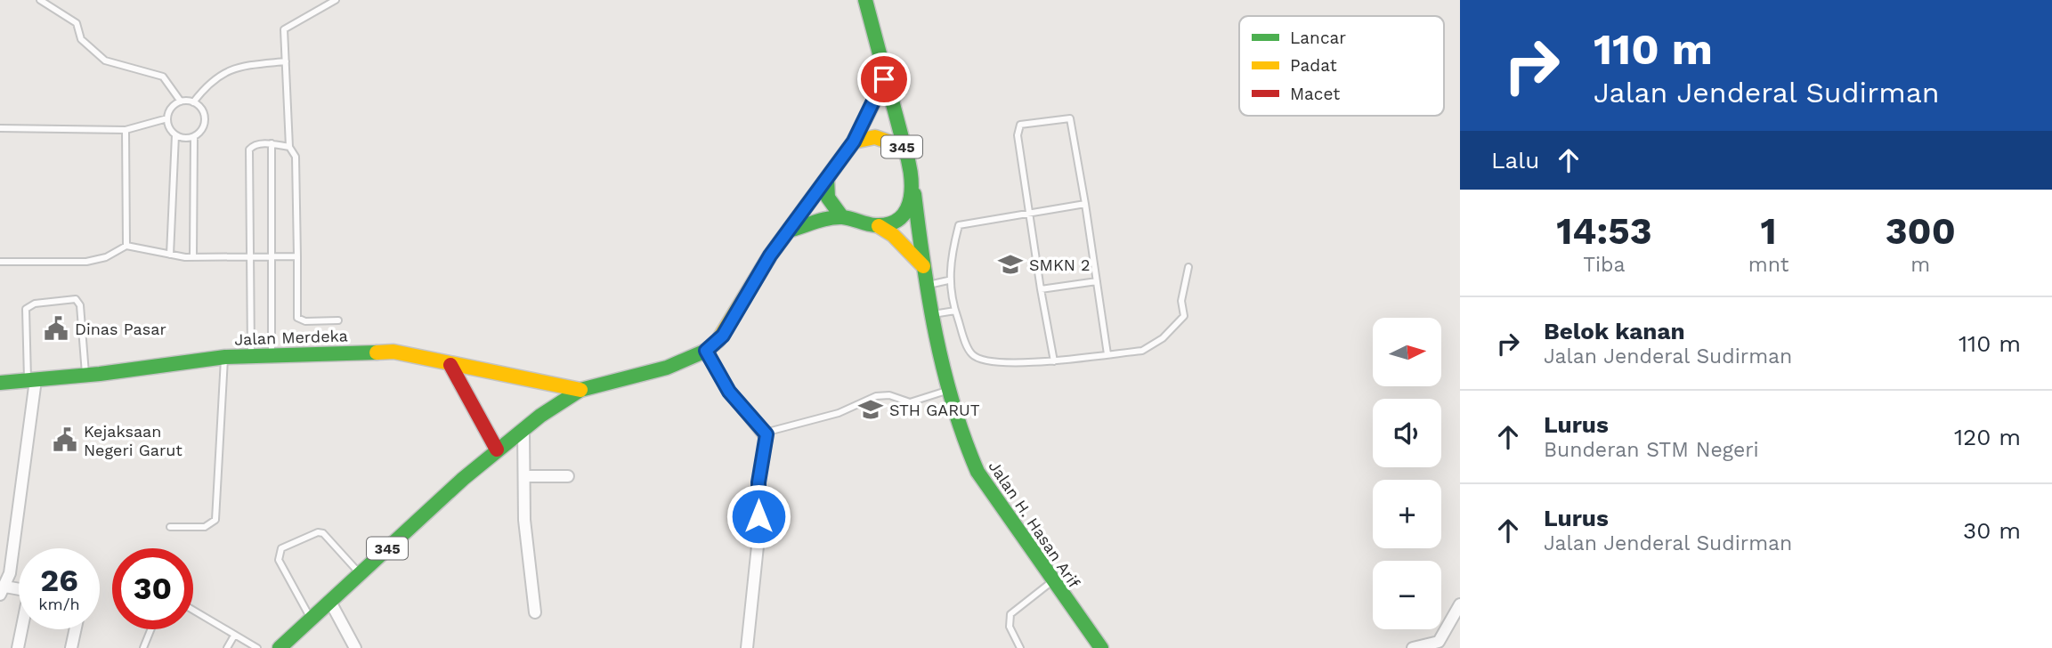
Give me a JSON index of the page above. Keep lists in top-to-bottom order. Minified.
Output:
{"streets":{"main road":["345","Jalan Merdeka","Jalan H. Hasan Arif"]},"crossings":[["345","Jalan Merdeka"],["345","Jalan H. Hasan Arif"]],"places":{"school or university":["SMKN 2","STH GARUT"],"public building":["Dinas Pasar","Kejaksaan Negeri Garut"]},"legend":["Lancar","Padat","Macet"],"north":"right","page":{"turn":["110 m","Jalan Jenderal Sudirman"],"then":"Lalu","eta":["14:53","Tiba","1","mnt","300","m"],"list":[{"name":"Belok kanan","note":"Jalan Jenderal Sudirman","value":"110 m"},{"name":"Lurus","note":"Bunderan STM Negeri","value":"120 m"},{"name":"Lurus","note":"Jalan Jenderal Sudirman","value":"30 m"}],"map_buttons":["+","−"],"speed":"26 km/h","limit":"30"}}
